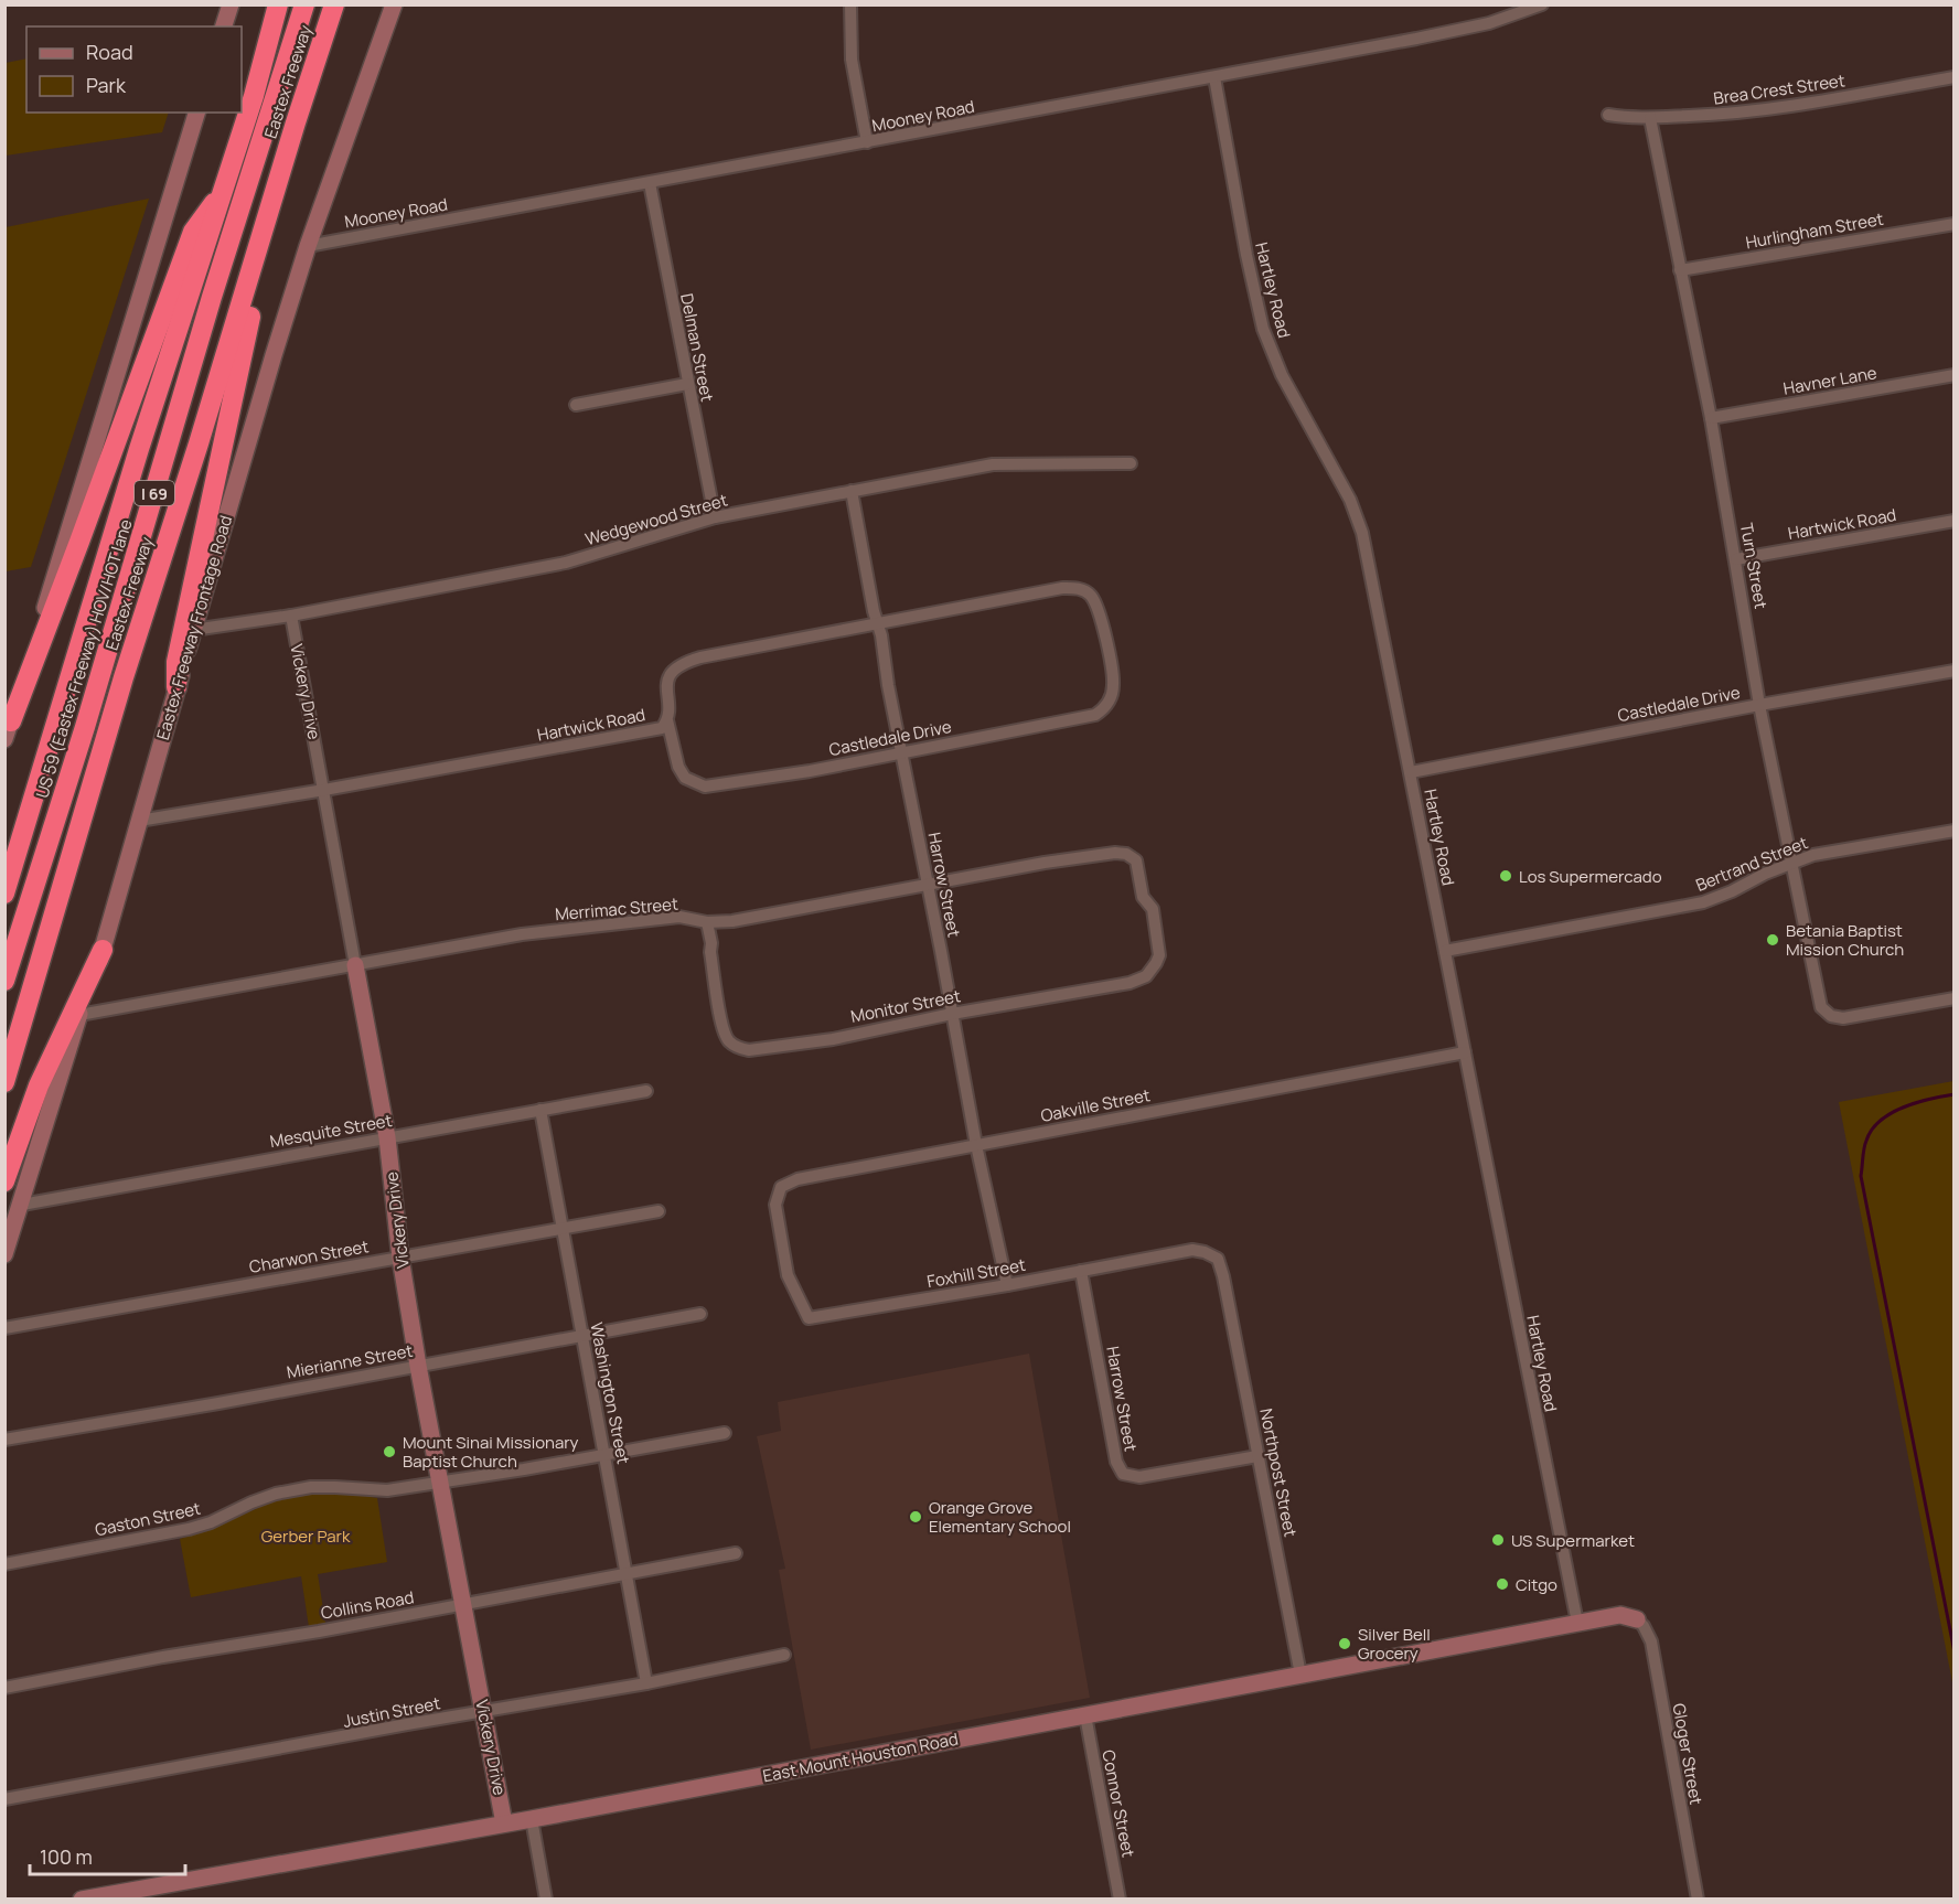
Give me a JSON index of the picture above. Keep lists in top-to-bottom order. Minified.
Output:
{"streets":{"highway":["Eastex Freeway","I 69","US 59 (Eastex Freeway) HOV/HOT lane"],"street":["Brea Crest Street","Mooney Road","Hurlingham Street","Hartley Road","Delman Street","Havner Lane","Wedgewood Street","Hartwick Road","Turn Street","Eastex Freeway Frontage Road","Vickery Drive","Castledale Drive","Bertrand Street","Harrow Street","Merrimac Street","Monitor Street","Oakville Street","Mesquite Street","Charwon Street","Foxhill Street","Mierianne Street","Washington Street","Northpost Street","Gaston Street","Collins Road","Justin Street","Gloger Street","East Mount Houston Road","Connor Street"]},"crossings":[["Brea Crest Street","Turn Street"],["Mooney Road","Hartley Road"],["Mooney Road","Delman Street"],["Mooney Road","Eastex Freeway Frontage Road"],["Hurlingham Street","Turn Street"],["Hartley Road","Castledale Drive"],["Hartley Road","Bertrand Street"],["Hartley Road","Oakville Street"],["Hartley Road","East Mount Houston Road"],["Delman Street","Wedgewood Street"],["Havner Lane","Turn Street"],["Wedgewood Street","Eastex Freeway Frontage Road"],["Wedgewood Street","Vickery Drive"],["Wedgewood Street","Harrow Street"],["Hartwick Road","Turn Street"],["Hartwick Road","Eastex Freeway Frontage Road"],["Hartwick Road","Vickery Drive"],["Hartwick Road","Castledale Drive"],["Hartwick Road","Harrow Street"],["Turn Street","Castledale Drive"],["Turn Street","Bertrand Street"],["Eastex Freeway Frontage Road","Merrimac Street"],["Eastex Freeway Frontage Road","Mesquite Street"],["Vickery Drive","Merrimac Street"],["Vickery Drive","Mesquite Street"],["Vickery Drive","Charwon Street"],["Vickery Drive","Mierianne Street"],["Vickery Drive","Gaston Street"],["Vickery Drive","Collins Road"],["Vickery Drive","Justin Street"],["Vickery Drive","East Mount Houston Road"],["Castledale Drive","Harrow Street"],["Harrow Street","Merrimac Street"],["Harrow Street","Monitor Street"],["Harrow Street","Oakville Street"],["Harrow Street","Foxhill Street"],["Harrow Street","Northpost Street"],["Merrimac Street","Monitor Street"],["Oakville Street","Foxhill Street"],["Mesquite Street","Washington Street"],["Charwon Street","Washington Street"],["Foxhill Street","Northpost Street"],["Mierianne Street","Washington Street"],["Washington Street","Gaston Street"],["Washington Street","Collins Road"],["Washington Street","Justin Street"],["Northpost Street","East Mount Houston Road"],["Gloger Street","East Mount Houston Road"],["East Mount Houston Road","Connor Street"]],"parks":["Gerber Park"],"places":["Los Supermercado","Betania Baptist Mission Church","Mount Sinai Missionary Baptist Church","Orange Grove Elementary School","US Supermarket","Citgo","Silver Bell Grocery"],"legend":["Road","Park"],"scale_bar":"100 m"}
